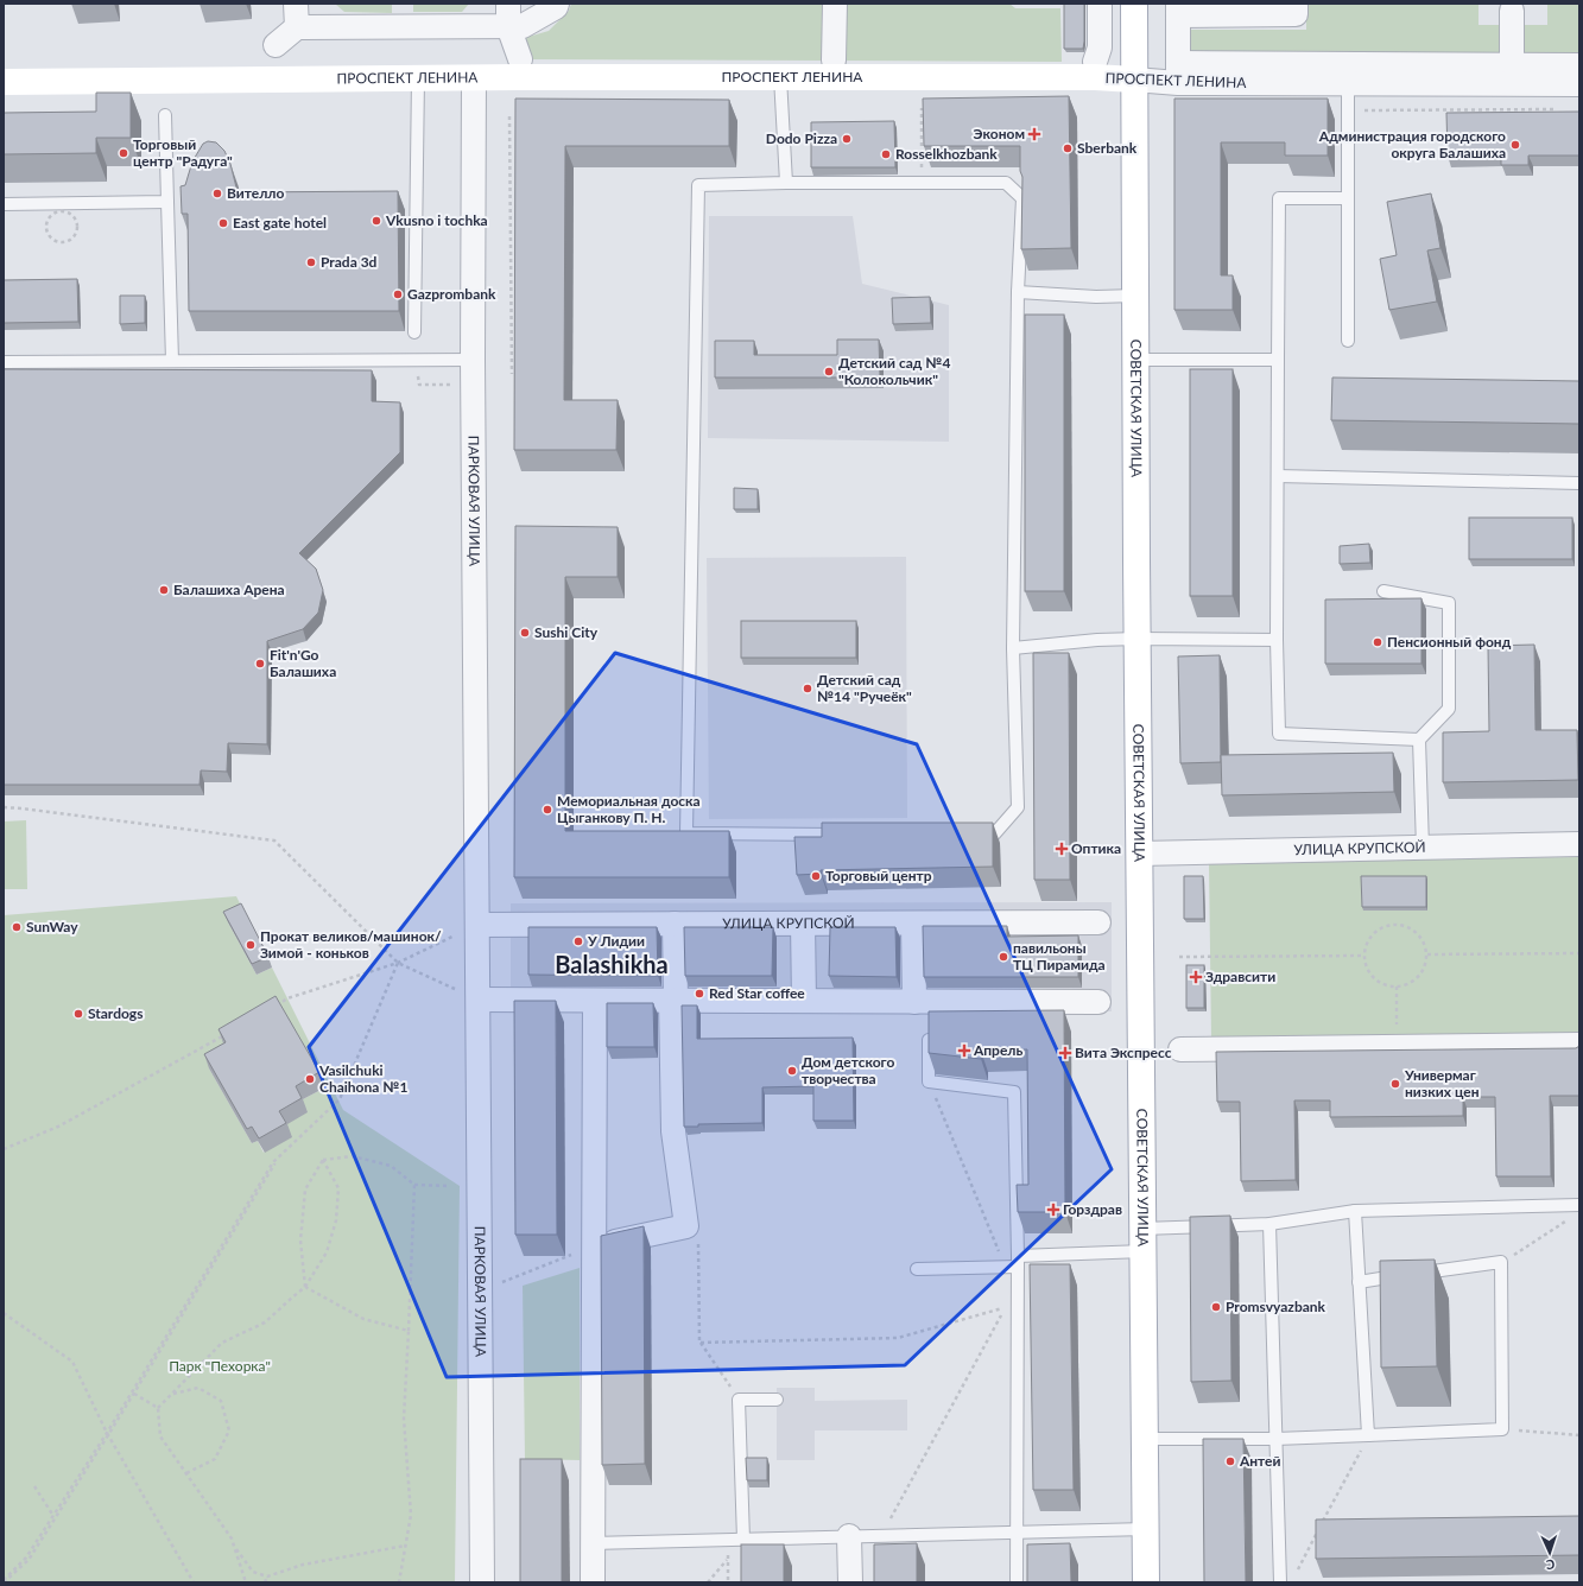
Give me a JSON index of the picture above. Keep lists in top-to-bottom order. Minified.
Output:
{"streets":{"main road":["ПРОСПЕКТ ЛЕНИНА","СОВЕТСКАЯ УЛИЦА"],"street":["ПАРКОВАЯ УЛИЦА","УЛИЦА КРУПСКОЙ"]},"crossings":[["ПРОСПЕКТ ЛЕНИНА","СОВЕТСКАЯ УЛИЦА"],["ПРОСПЕКТ ЛЕНИНА","ПАРКОВАЯ УЛИЦА"],["СОВЕТСКАЯ УЛИЦА","УЛИЦА КРУПСКОЙ"],["ПАРКОВАЯ УЛИЦА","УЛИЦА КРУПСКОЙ"]],"districts":["Balashikha"],"parks":["Парк \"Пехорка\""],"places":{"health":["Эконом","Оптика","Здравсити","Апрель","Вита Экспресс","Горздрав"],"other":["Dodo Pizza","Администрация городского округа Балашиха","Sberbank","Торговый центр \"Радуга\"","Rosselkhozbank","Вителло","Vkusno i tochka","East gate hotel","Prada 3d","Gazprombank","Детский сад №4 \"Колокольчик\"","Балашиха Арена","Sushi City","Пенсионный фонд","Fit'n'Go Балашиха","Детский сад №14 \"Ручеёк\"","Мемориальная доска Цыганкову П. Н.","Торговый центр","SunWay","У Лидии","Прокат великов/машинок/ Зимой - коньков","павильоны ТЦ Пирамида","Red Star coffee","Stardogs","Дом детского творчества","Vasilchuki Chaihona №1","Универмаг низких цен","Promsvyazbank","Антей"]},"north":"bottom"}
